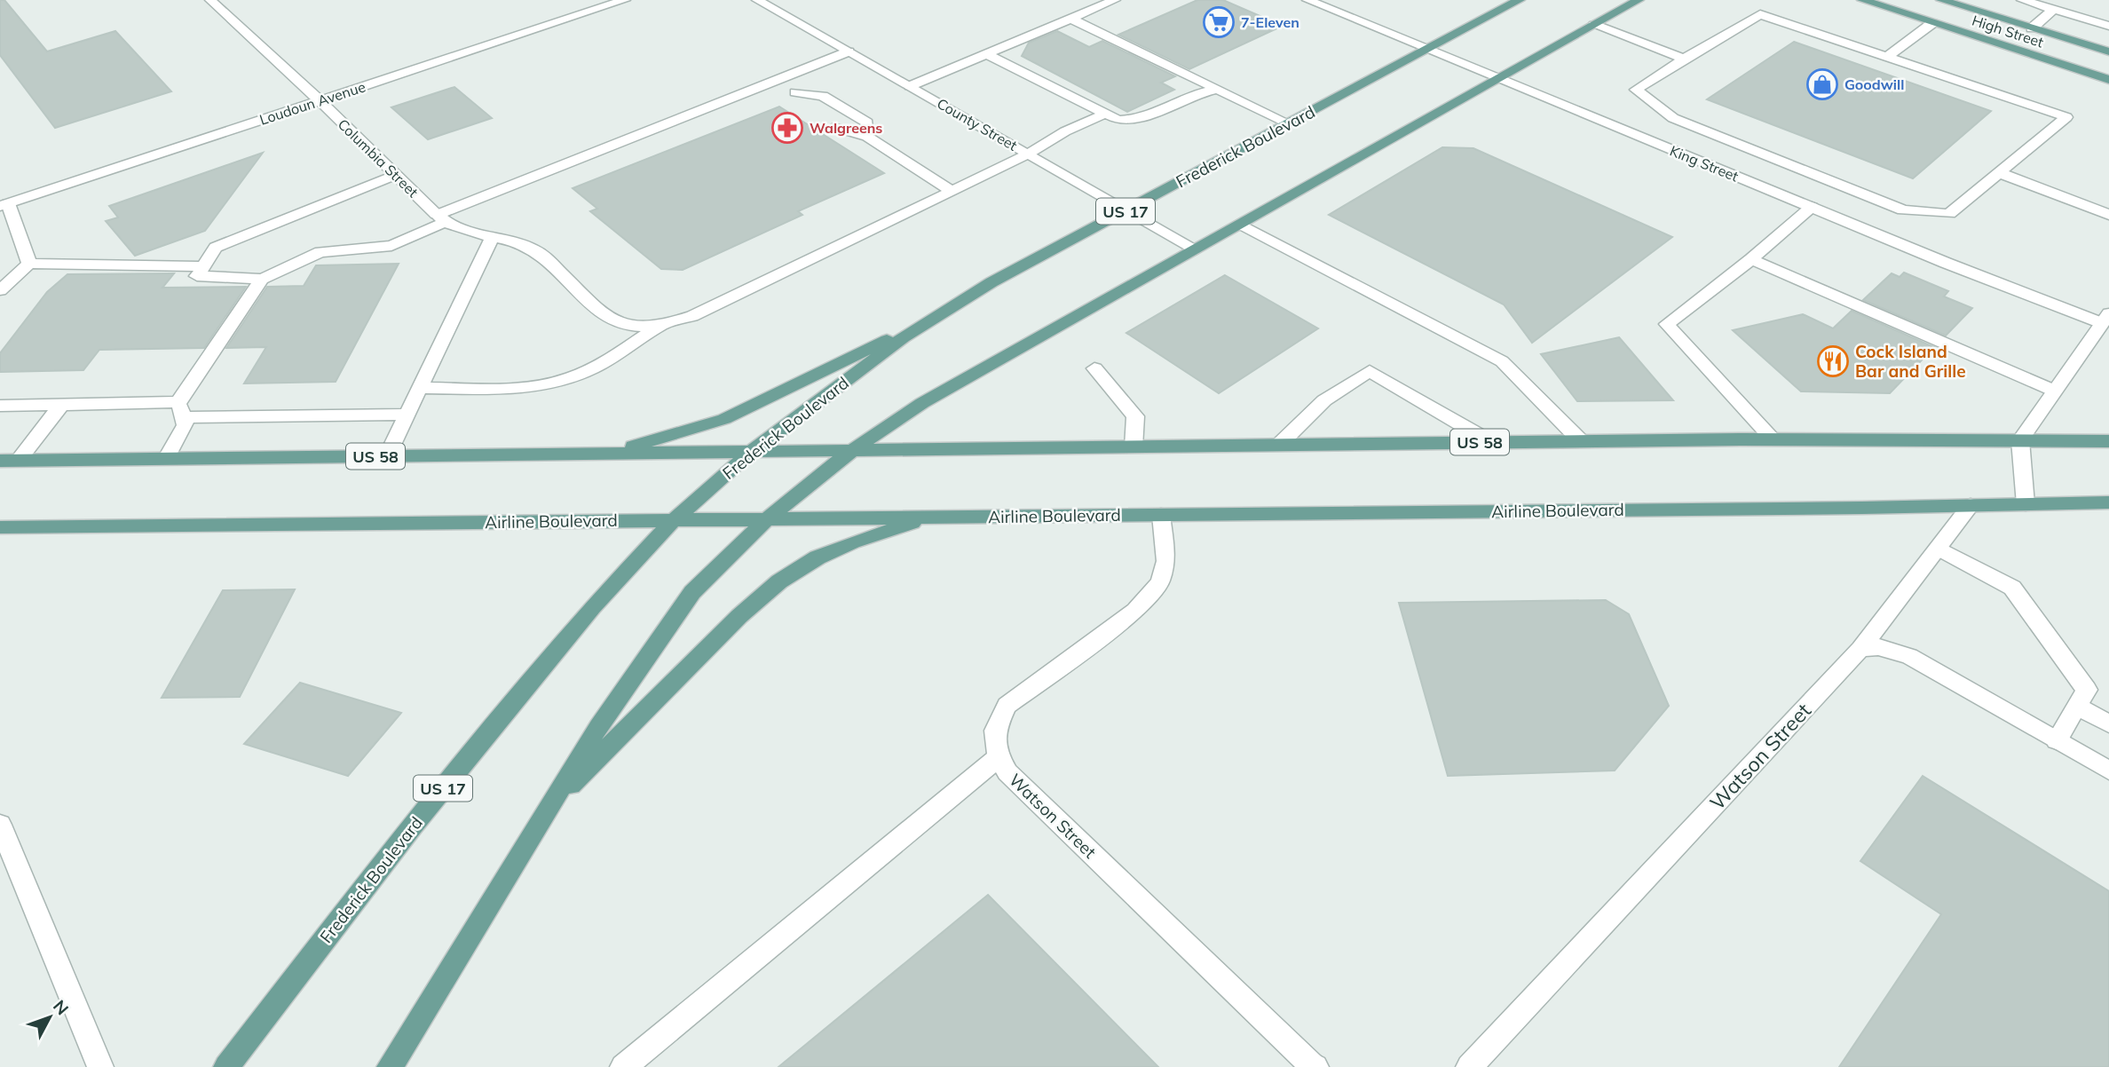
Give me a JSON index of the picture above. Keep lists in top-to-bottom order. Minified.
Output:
{"streets":{"main road":["High Street","Frederick Boulevard","US 17","US 58","Airline Boulevard"],"street":["Loudoun Avenue","County Street","Columbia Street","King Street","Watson Street"]},"crossings":[["Loudoun Avenue","Columbia Street"],["County Street","Frederick Boulevard"],["Frederick Boulevard","King Street"],["Frederick Boulevard","US 58"],["Frederick Boulevard","Airline Boulevard"],["Airline Boulevard","Watson Street"]],"places":{"supermarket":["7-Eleven"],"shop":["Goodwill"],"pharmacy":["Walgreens"],"restaurant":["Cock Island Bar and Grille"]},"north":"top right"}
